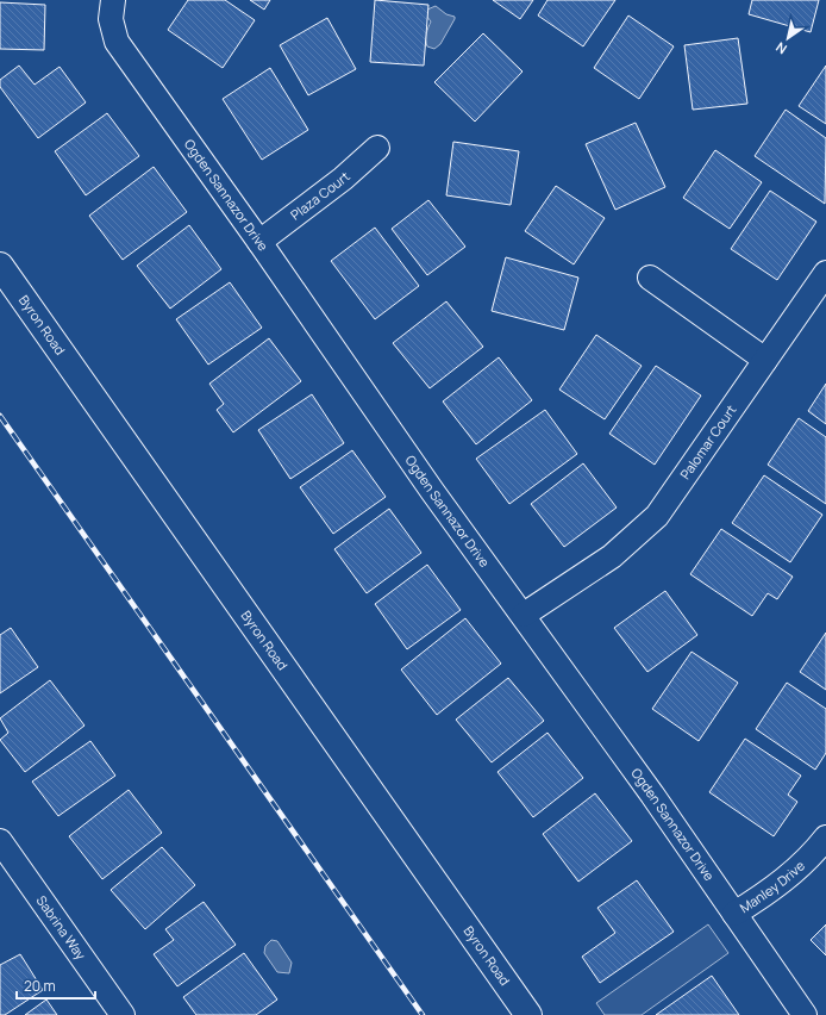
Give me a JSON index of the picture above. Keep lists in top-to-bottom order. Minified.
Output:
{"streets":{"main road":["Byron Road"],"street":["Ogden Sannazor Drive","Plaza Court","Palomar Court","Manley Drive","Sabrina Way"]},"crossings":[["Ogden Sannazor Drive","Plaza Court"],["Ogden Sannazor Drive","Palomar Court"],["Ogden Sannazor Drive","Manley Drive"]],"scale_bar":"20 m","north":"bottom left"}
